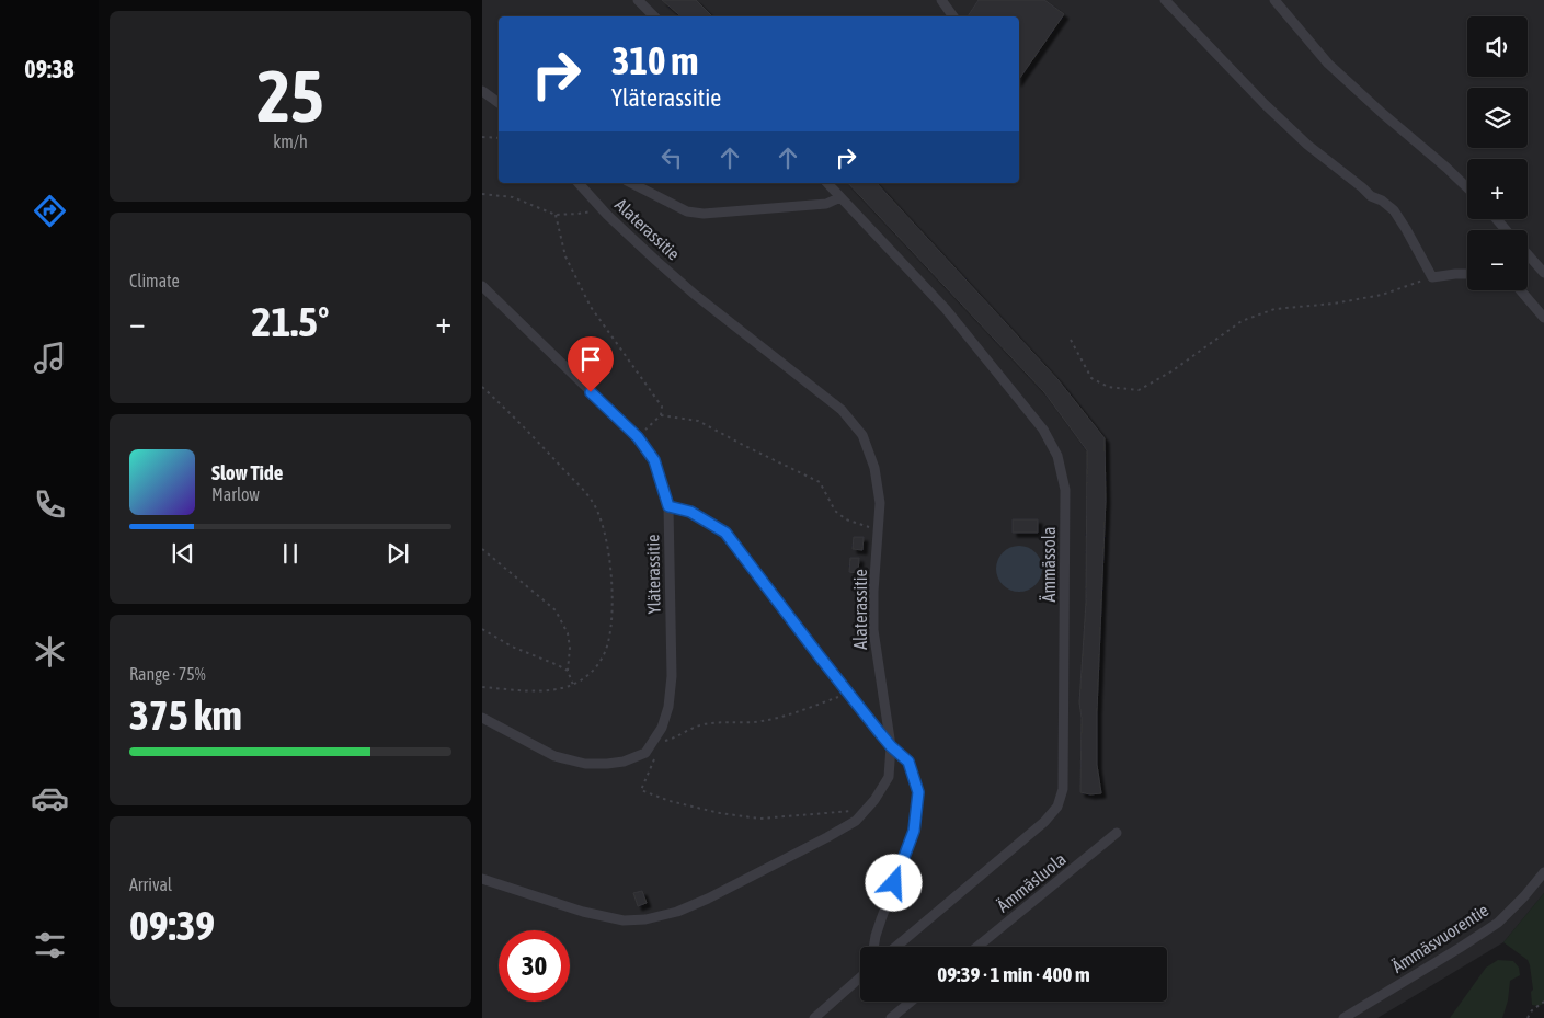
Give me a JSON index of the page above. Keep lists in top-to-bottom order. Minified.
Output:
{"streets":{"street":["Alaterassitie","Ämmässola","Yläterassitie","Ämmäsluola","Ämmäsvuorentie"]},"page":{"tabs":"09:38","tile":[["25","km/h"],"Climate",["Range · 75%","375 km"],["Arrival","09:39"]],"map_buttons":["+","−"],"turn":["310 m","Yläterassitie"],"heat":["−","21.5°","+"],"song":["Slow Tide","Marlow"],"limit":"30","trip":"09:39 · 1 min · 400 m"}}
